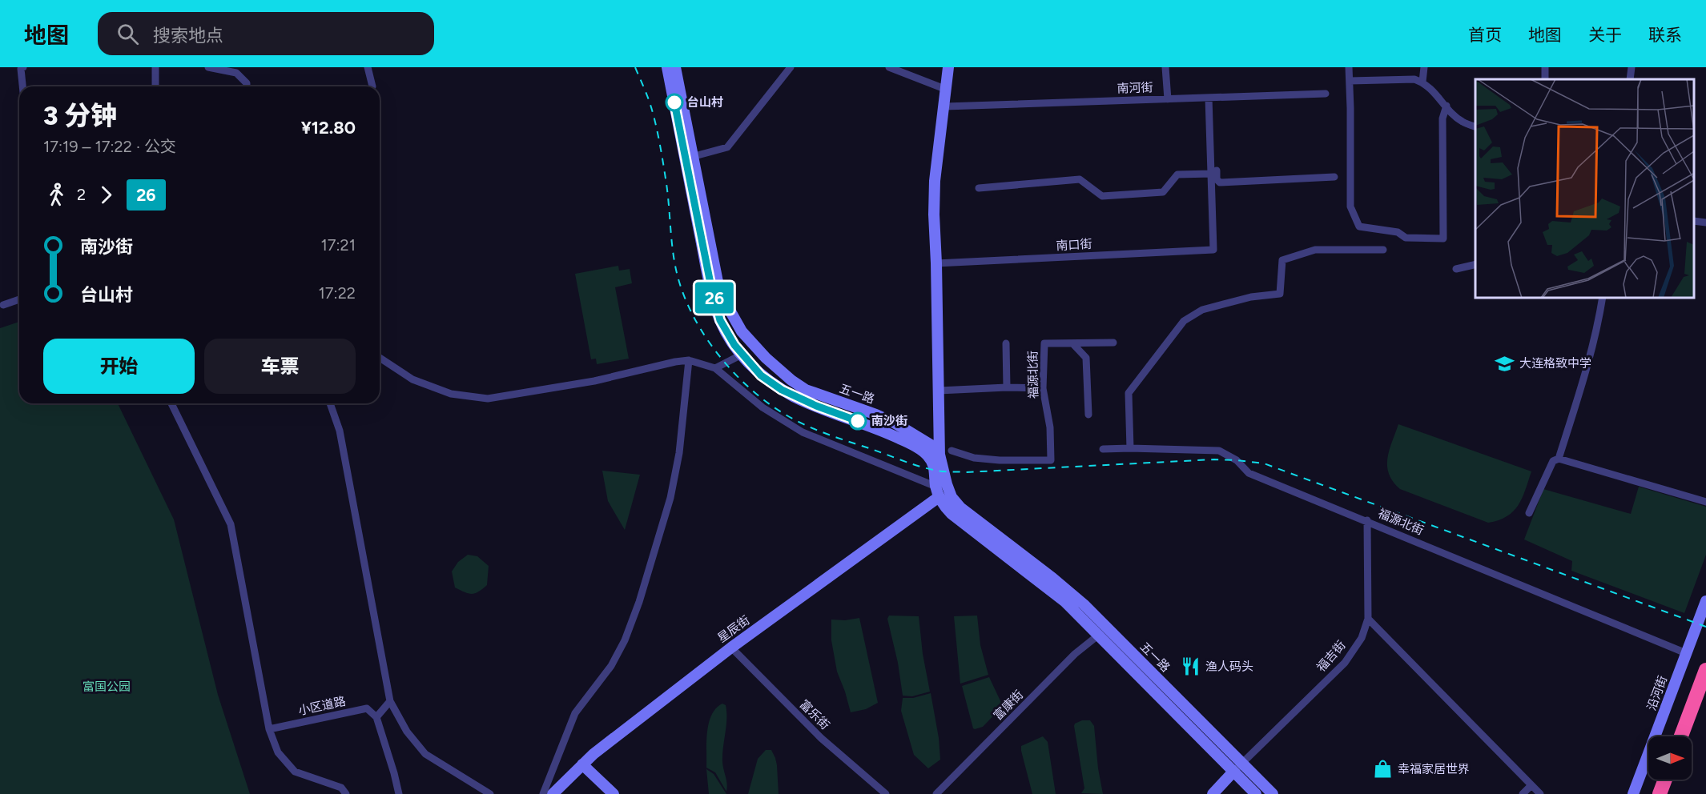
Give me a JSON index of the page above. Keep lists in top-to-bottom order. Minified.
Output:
{"streets":{"main road":["五一路","星辰街","沿河街"],"street":["南河街","南口街","福源北街","福吉街","富康街","小区道路","富乐街"]},"crossings":[["福源北街","福吉街"],["福源北街","沿河街"],["五一路","星辰街"],["五一路","福吉街"],["五一路","富康街"],["星辰街","富乐街"]],"parks":["富国公园"],"places":{"other":["台山村","南沙街"],"school or university":["大连格致中学"],"restaurant":["渔人码头"],"shop":["幸福家居世界"]},"lines":["bus line 26"],"north":"right","page":{"header":"地图","search":"搜索地点","nav":["首页","地图","关于","联系"],"on_map":"26","heading":["3 分钟","17:19 – 17:22 · 公交","¥12.80"],"legs":["2","26"],"list":[{"name":"南沙街","value":"17:21"},{"name":"台山村","value":"17:22"}],"buttons":["开始","车票"]}}
